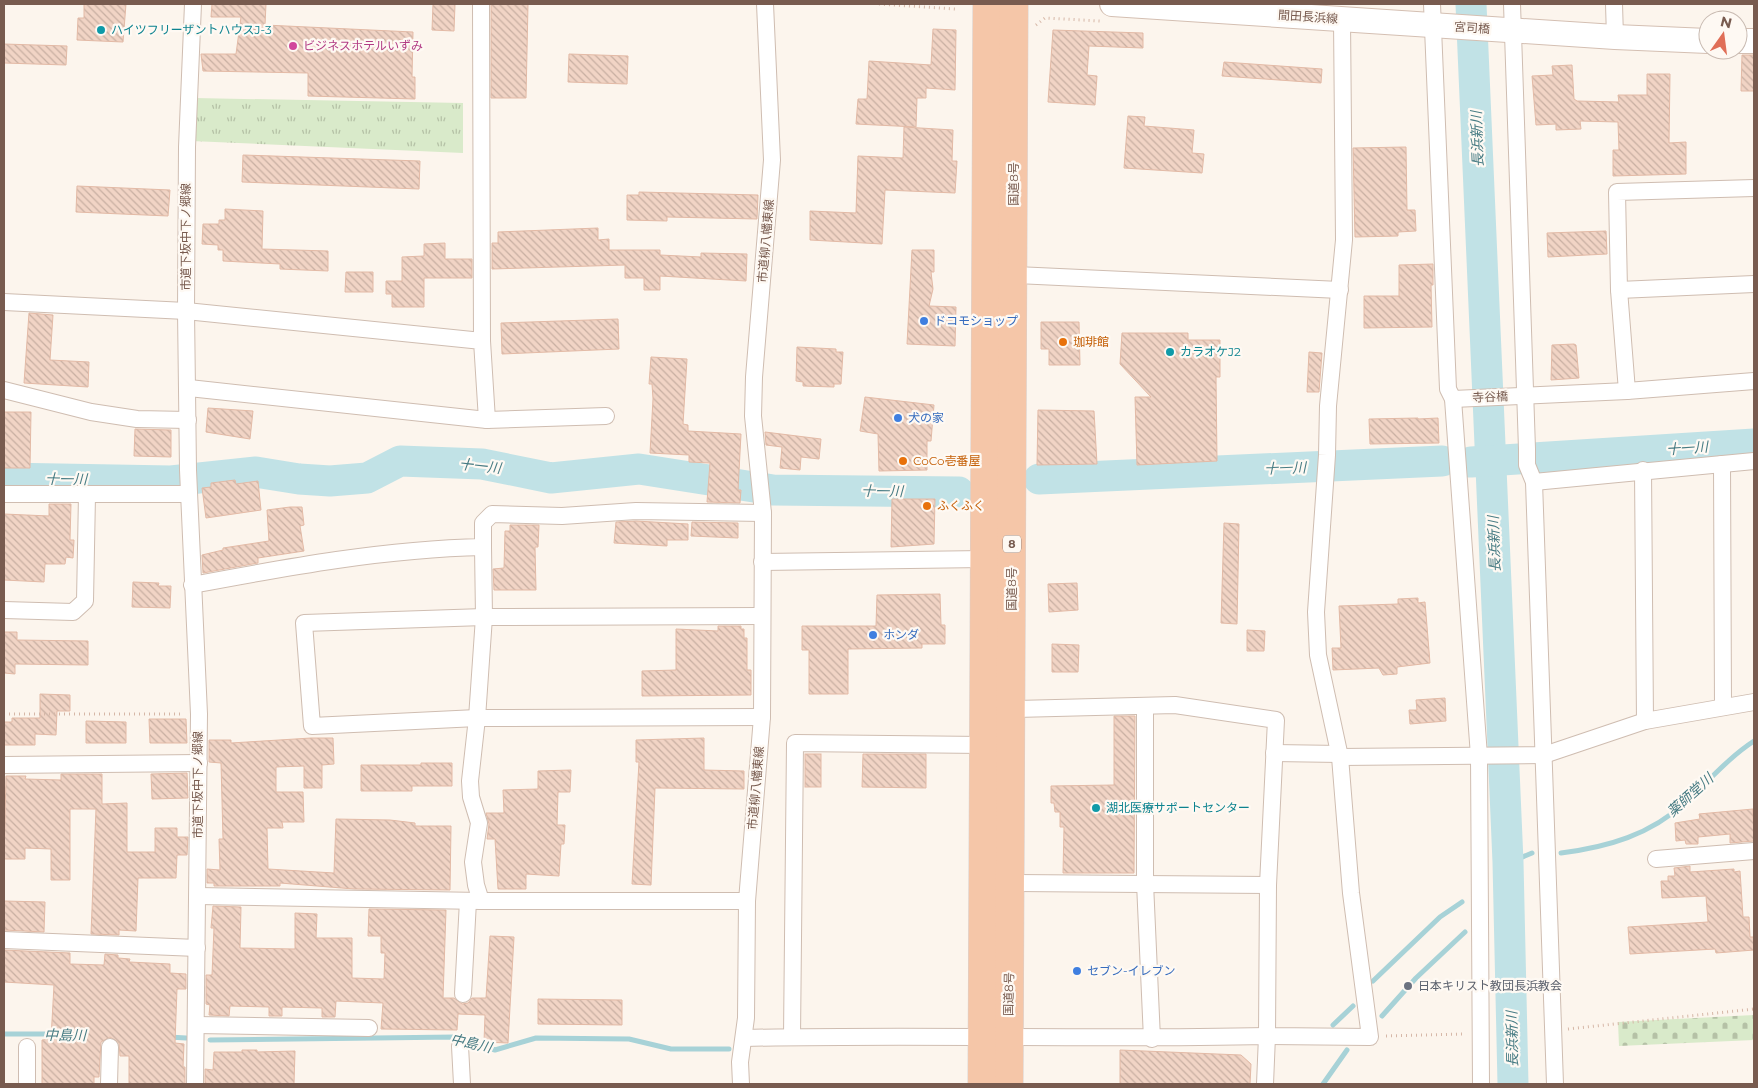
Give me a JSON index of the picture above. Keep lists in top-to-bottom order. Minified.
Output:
{"streets":{"highway":["国道8号","8"],"main road":["間田長浜線","宮司橋"],"street":["市道下坂中下ノ郷線","市道柳八幡東線","寺谷橋"]},"crossings":[["間田長浜線","宮司橋"]],"water":["長浜新川","十一川","薬師堂川","中島川"],"places":["ハイツフリーザントハウスJ-3","ビジネスホテルいずみ","ドコモショップ","珈琲館","カラオケJ2","犬の家","CoCo壱番屋","ふくふく","ホンダ","湖北医療サポートセンター","セブン-イレブン","日本キリスト教団長浜教会"],"north":"top"}
